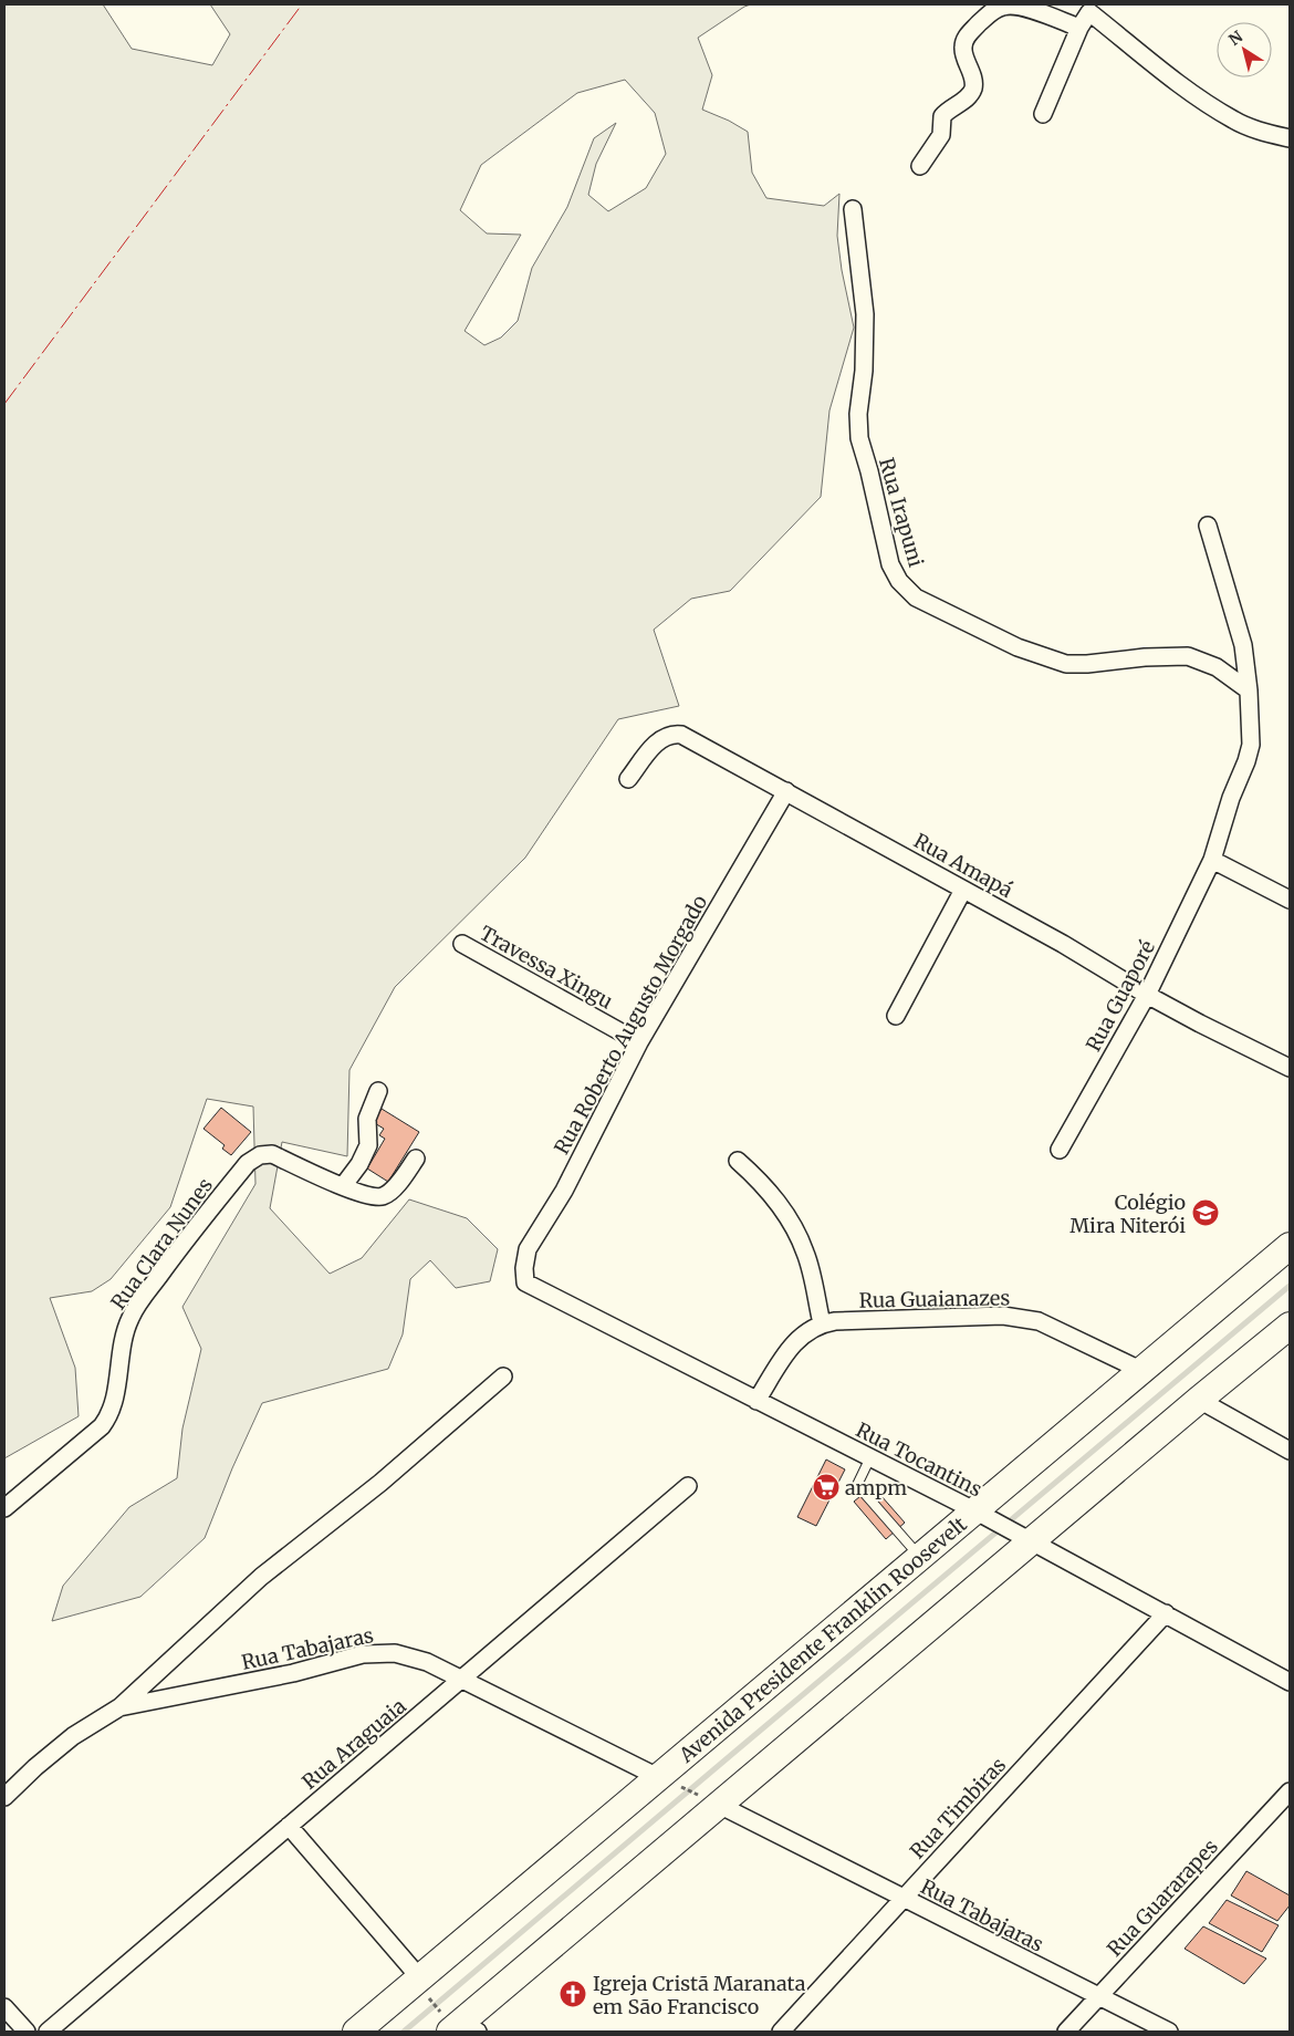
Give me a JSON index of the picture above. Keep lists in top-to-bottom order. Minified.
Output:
{"streets":{"main road":["Avenida Presidente Franklin Roosevelt"],"street":["Rua Irapuni","Rua Amapá","Travessa Xingu","Rua Guaporé","Rua Roberto Augusto Morgado","Rua Clara Nunes","Rua Guaianazes","Rua Tocantins","Rua Tabajaras","Rua Araguaia","Rua Timbiras","Rua Guararapes"]},"crossings":[["Rua Irapuni","Rua Guaporé"],["Rua Amapá","Rua Guaporé"],["Rua Amapá","Rua Roberto Augusto Morgado"],["Travessa Xingu","Rua Roberto Augusto Morgado"],["Rua Roberto Augusto Morgado","Rua Tocantins"],["Rua Guaianazes","Rua Tocantins"],["Rua Guaianazes","Avenida Presidente Franklin Roosevelt"],["Rua Tocantins","Avenida Presidente Franklin Roosevelt"],["Rua Tocantins","Rua Timbiras"],["Avenida Presidente Franklin Roosevelt","Rua Tabajaras"],["Rua Tabajaras","Rua Araguaia"],["Rua Tabajaras","Rua Timbiras"],["Rua Tabajaras","Rua Guararapes"]],"places":{"school or university":["Colégio Mira Niterói"],"supermarket":["ampm"],"church":["Igreja Cristã Maranata em São Francisco"]},"north":"top left"}
